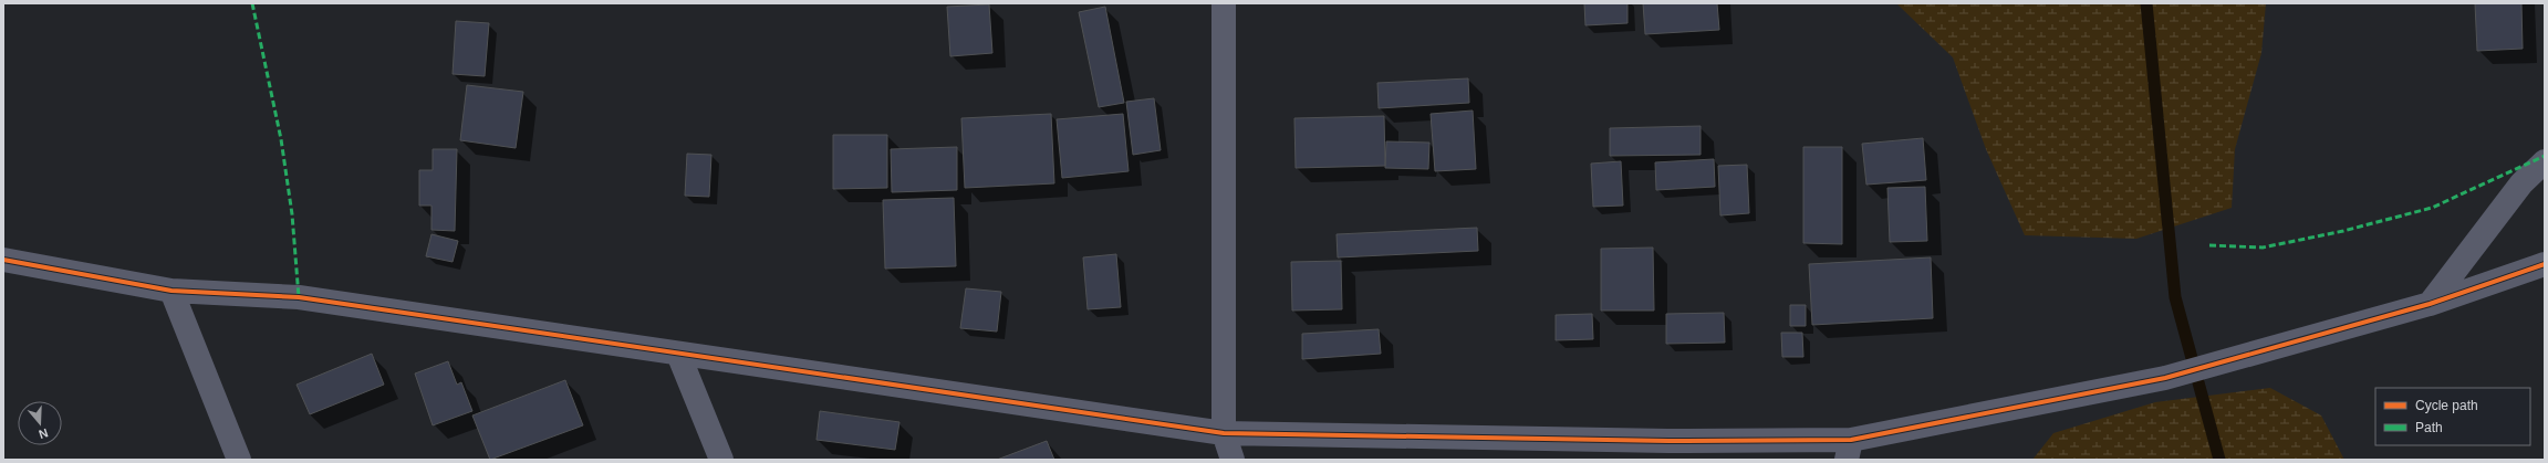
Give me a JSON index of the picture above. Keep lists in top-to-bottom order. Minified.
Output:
{"legend":["Cycle path","Path"],"north":"bottom"}
